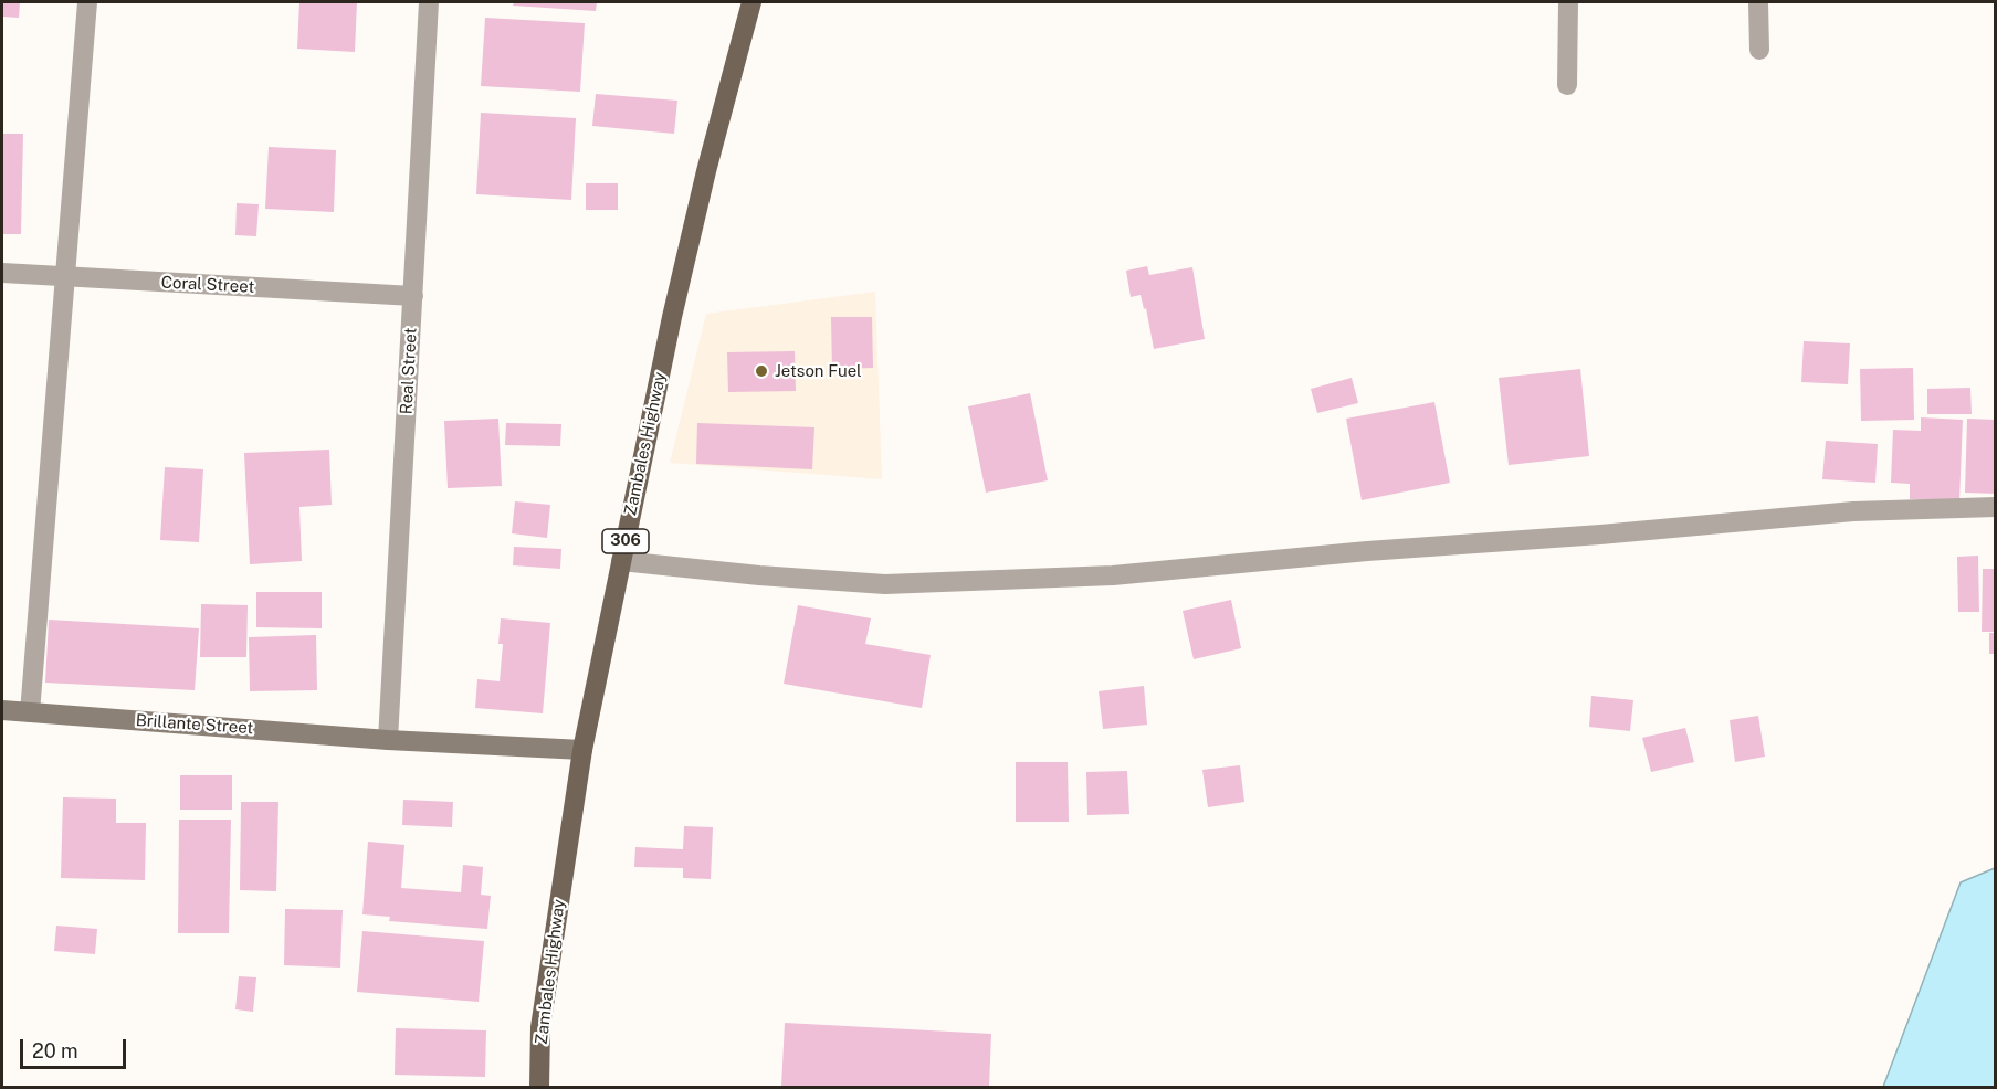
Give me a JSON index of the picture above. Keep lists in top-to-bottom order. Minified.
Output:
{"streets":{"main road":["Zambales Highway","306"],"street":["Coral Street","Real Street","Brillante Street"]},"crossings":[["Coral Street","Real Street"],["Real Street","Brillante Street"],["Zambales Highway","Brillante Street"]],"places":["Jetson Fuel"],"scale_bar":"20 m"}
